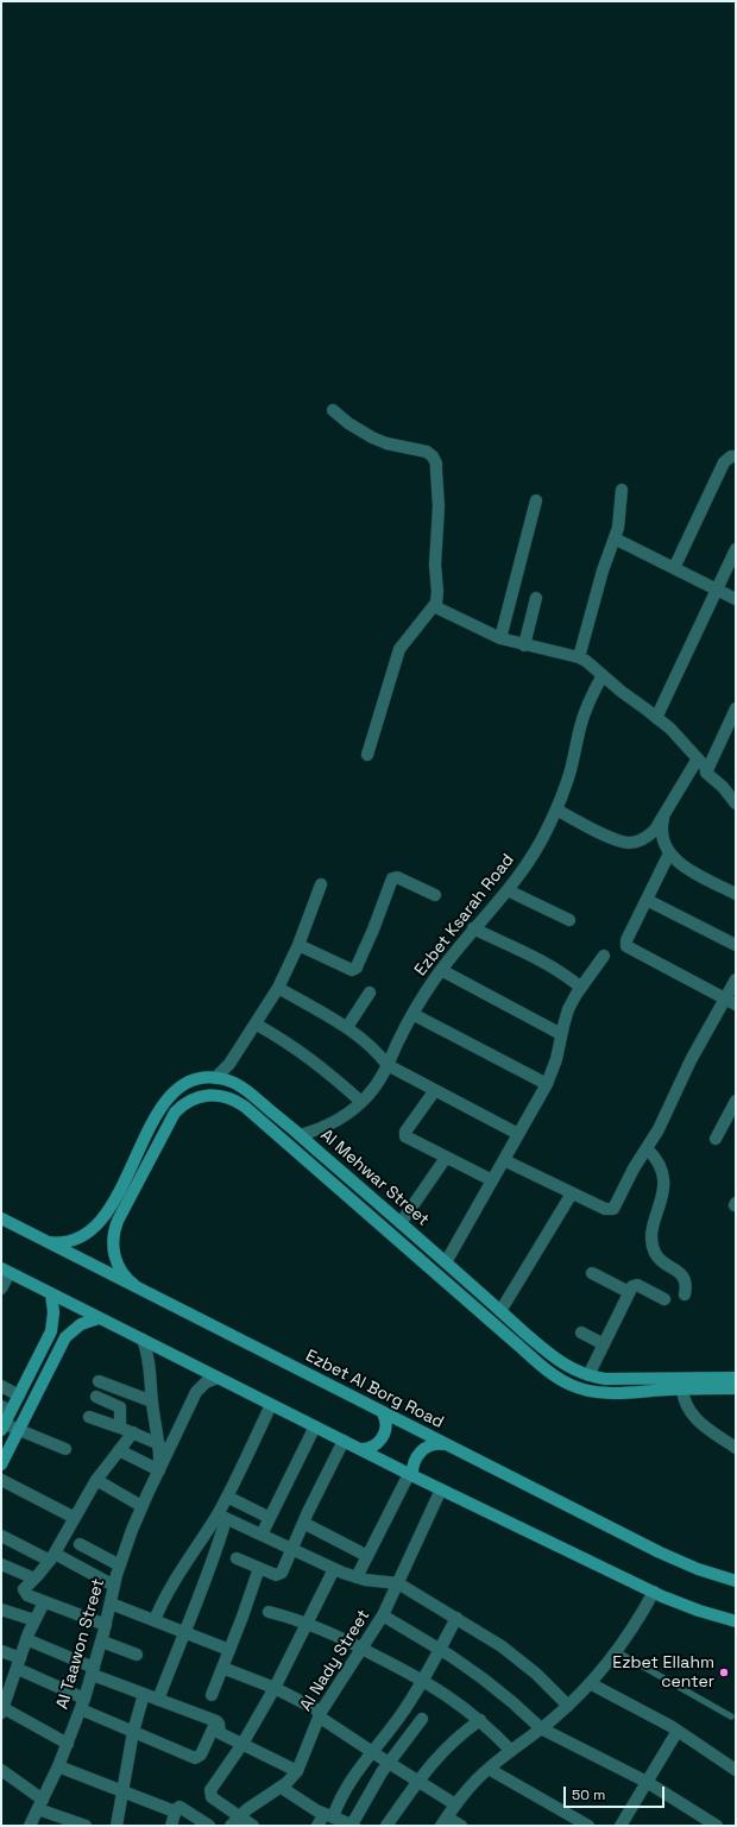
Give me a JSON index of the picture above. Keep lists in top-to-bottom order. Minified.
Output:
{"streets":{"street":["Ezbet Ksarah Road","Al Mehwar Street","Ezbet Al Borg Road","Al Taawon Street","Al Nady Street"]},"crossings":[["Ezbet Ksarah Road","Al Mehwar Street"],["Al Mehwar Street","Ezbet Al Borg Road"]],"places":["Ezbet Ellahm center"],"scale_bar":"50 m"}
